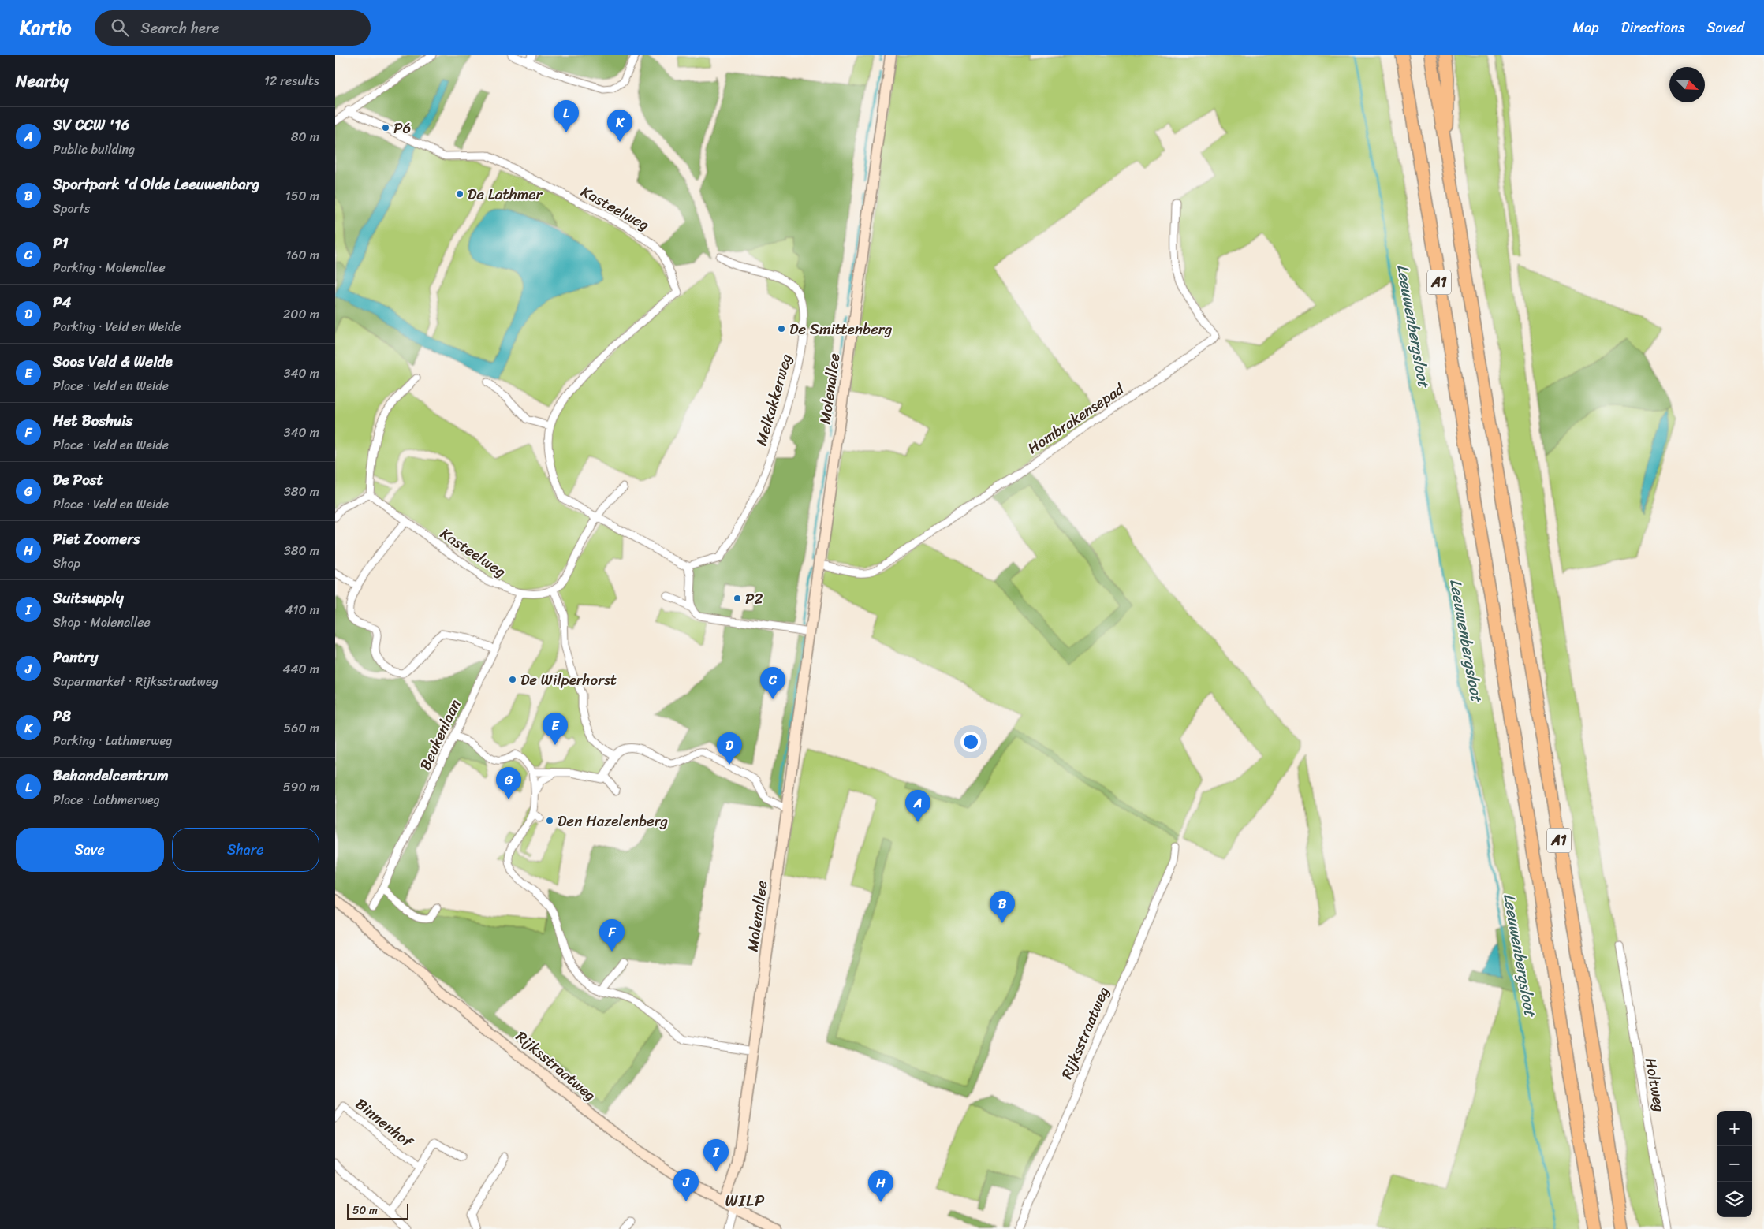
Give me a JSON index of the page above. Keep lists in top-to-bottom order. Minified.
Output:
{"streets":{"highway":["A1"],"main road":["Molenallee","Rijksstraatweg"],"street":["Kasteelweg","Melkakkerweg","Hombrakensepad","Beukenlaan","Holtweg","Binnenhof"]},"crossings":[["Kasteelweg","Beukenlaan"],["Molenallee","Hombrakensepad"],["Molenallee","Rijksstraatweg"]],"districts":["WILP"],"water":["Leeuwenbergsloot"],"places":["P6","De Lathmer","De Smittenberg","P2","De Wilperhorst","Den Hazelenberg"],"scale_bar":"50 m","north":"bottom right","page":{"header":"Kartio","search":"Search here","nav":["Map","Directions","Saved"],"heading":["Nearby","12 results"],"pins":["L","K","C","E","D","G","A","B","F","I","J","H"],"list":[{"mark":"A","name":"SV CCW '16","note":"Public building","value":"80 m"},{"mark":"B","name":"Sportpark 'd Olde Leeuwenbarg","note":"Sports","value":"150 m"},{"mark":"C","name":"P1","note":"Parking · Molenallee","value":"160 m"},{"mark":"D","name":"P4","note":"Parking · Veld en Weide","value":"200 m"},{"mark":"E","name":"Soos Veld & Weide","note":"Place · Veld en Weide","value":"340 m"},{"mark":"F","name":"Het Boshuis","note":"Place · Veld en Weide","value":"340 m"},{"mark":"G","name":"De Post","note":"Place · Veld en Weide","value":"380 m"},{"mark":"H","name":"Piet Zoomers","note":"Shop","value":"380 m"},{"mark":"I","name":"Suitsupply","note":"Shop · Molenallee","value":"410 m"},{"mark":"J","name":"Pantry","note":"Supermarket · Rijksstraatweg","value":"440 m"},{"mark":"K","name":"P8","note":"Parking · Lathmerweg","value":"560 m"},{"mark":"L","name":"Behandelcentrum","note":"Place · Lathmerweg","value":"590 m"}],"buttons":["Save","Share"],"map_buttons":["+","−"],"scale":"50 m"}}
